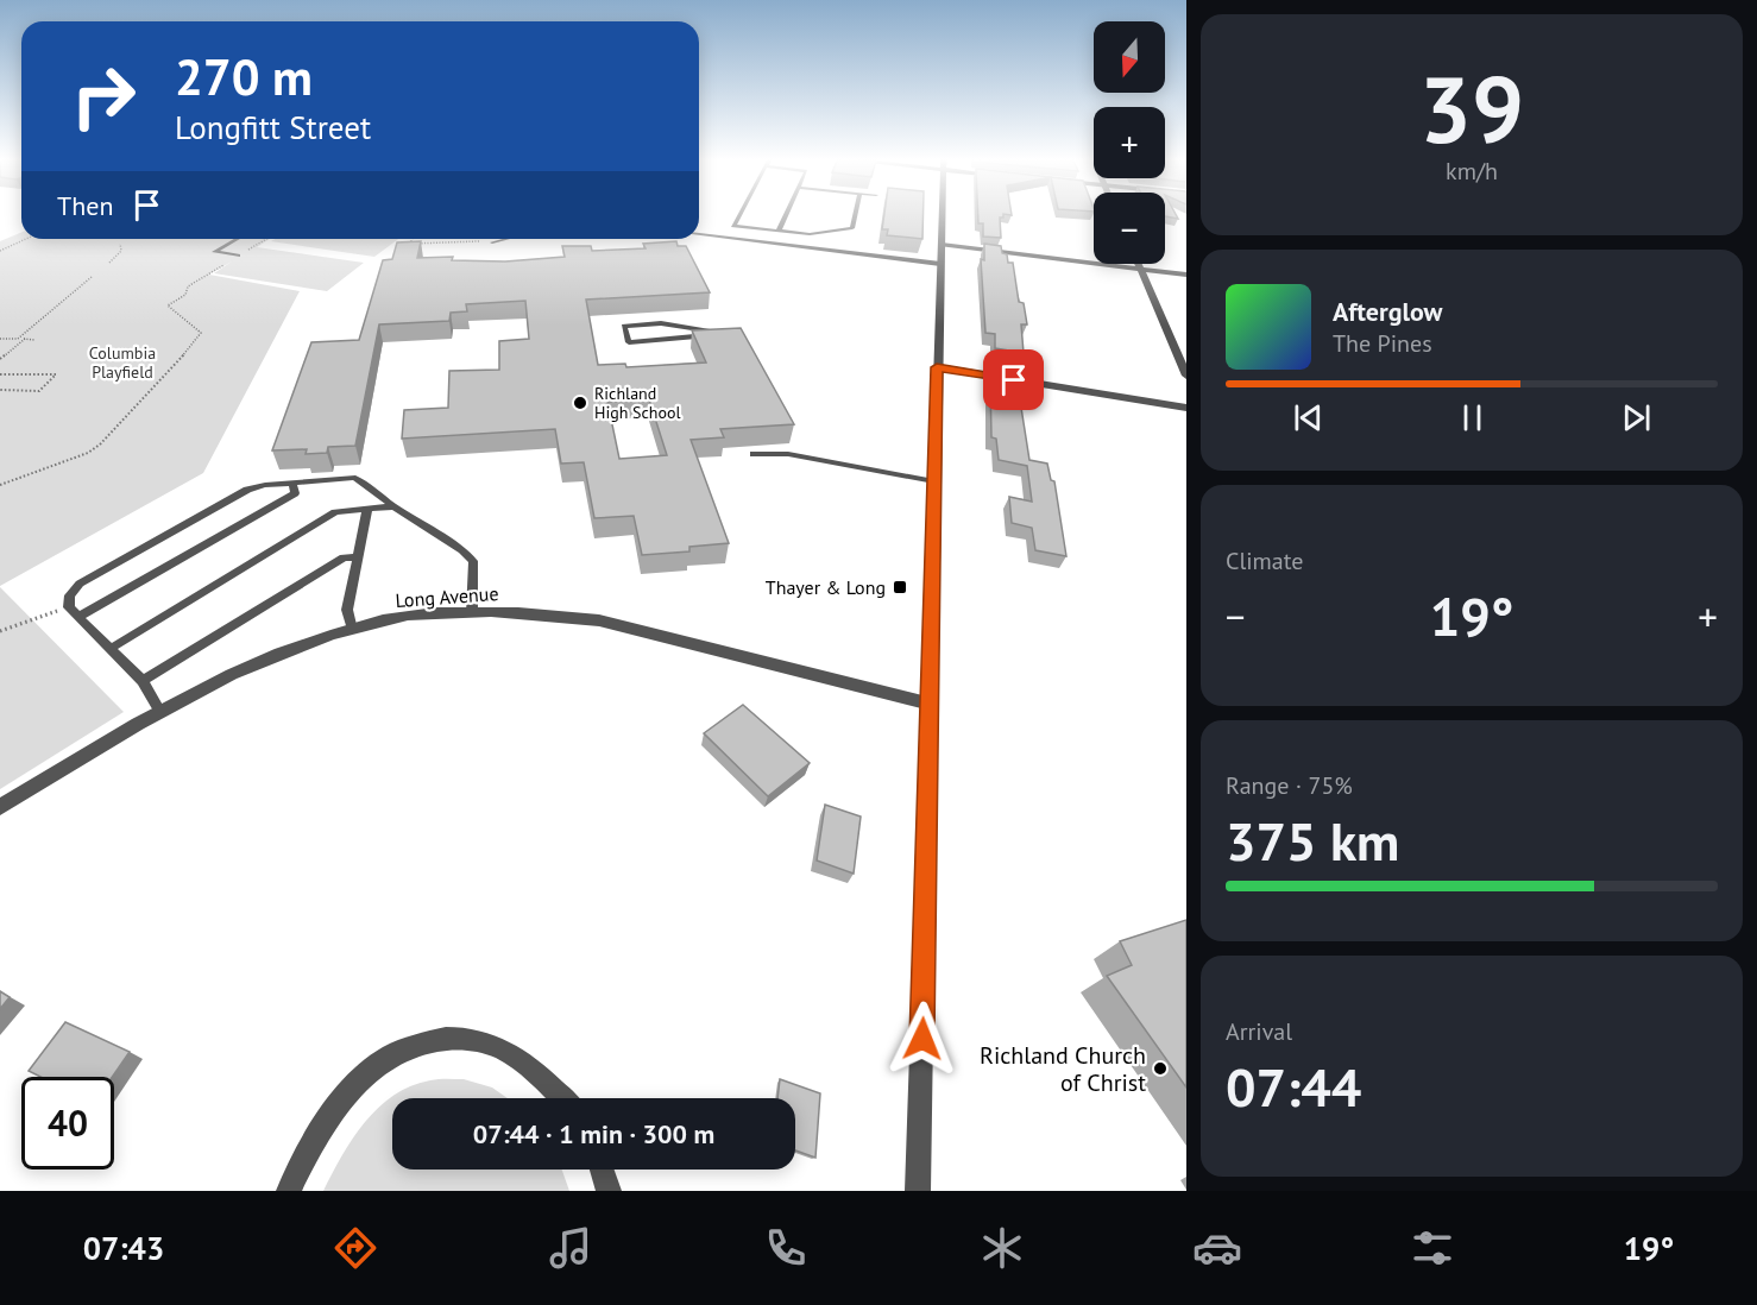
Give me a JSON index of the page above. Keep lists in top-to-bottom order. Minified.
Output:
{"streets":{"street":["Long Avenue"]},"parks":["Columbia Playfield"],"places":{"other":["Richland High School","Richland Church of Christ"],"transit":["Thayer & Long"]},"north":"bottom","page":{"tile":[["39","km/h"],"Climate",["Range · 75%","375 km"],["Arrival","07:44"]],"map_buttons":["+","−"],"turn":["270 m","Longfitt Street"],"then":"Then","song":["Afterglow","The Pines"],"heat":["−","19°","+"],"limit":"40","trip":"07:44 · 1 min · 300 m","tabs":["07:43","19°"]}}
